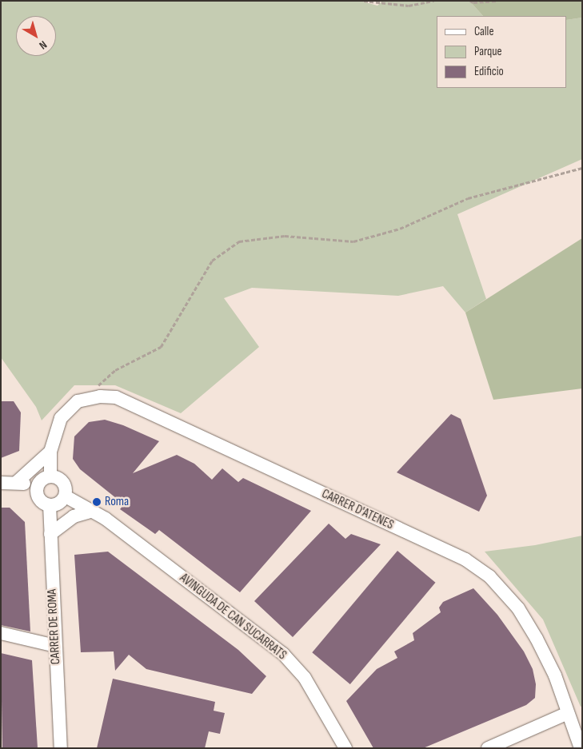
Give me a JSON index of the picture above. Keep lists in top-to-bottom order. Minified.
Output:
{"streets":{"street":["CARRER D'ATENES","AVINGUDA DE CAN SUCARRATS","CARRER DE ROMA"]},"crossings":[["AVINGUDA DE CAN SUCARRATS","CARRER DE ROMA"]],"places":["Roma"],"legend":["Calle","Parque","Edificio"],"north":"bottom right"}
